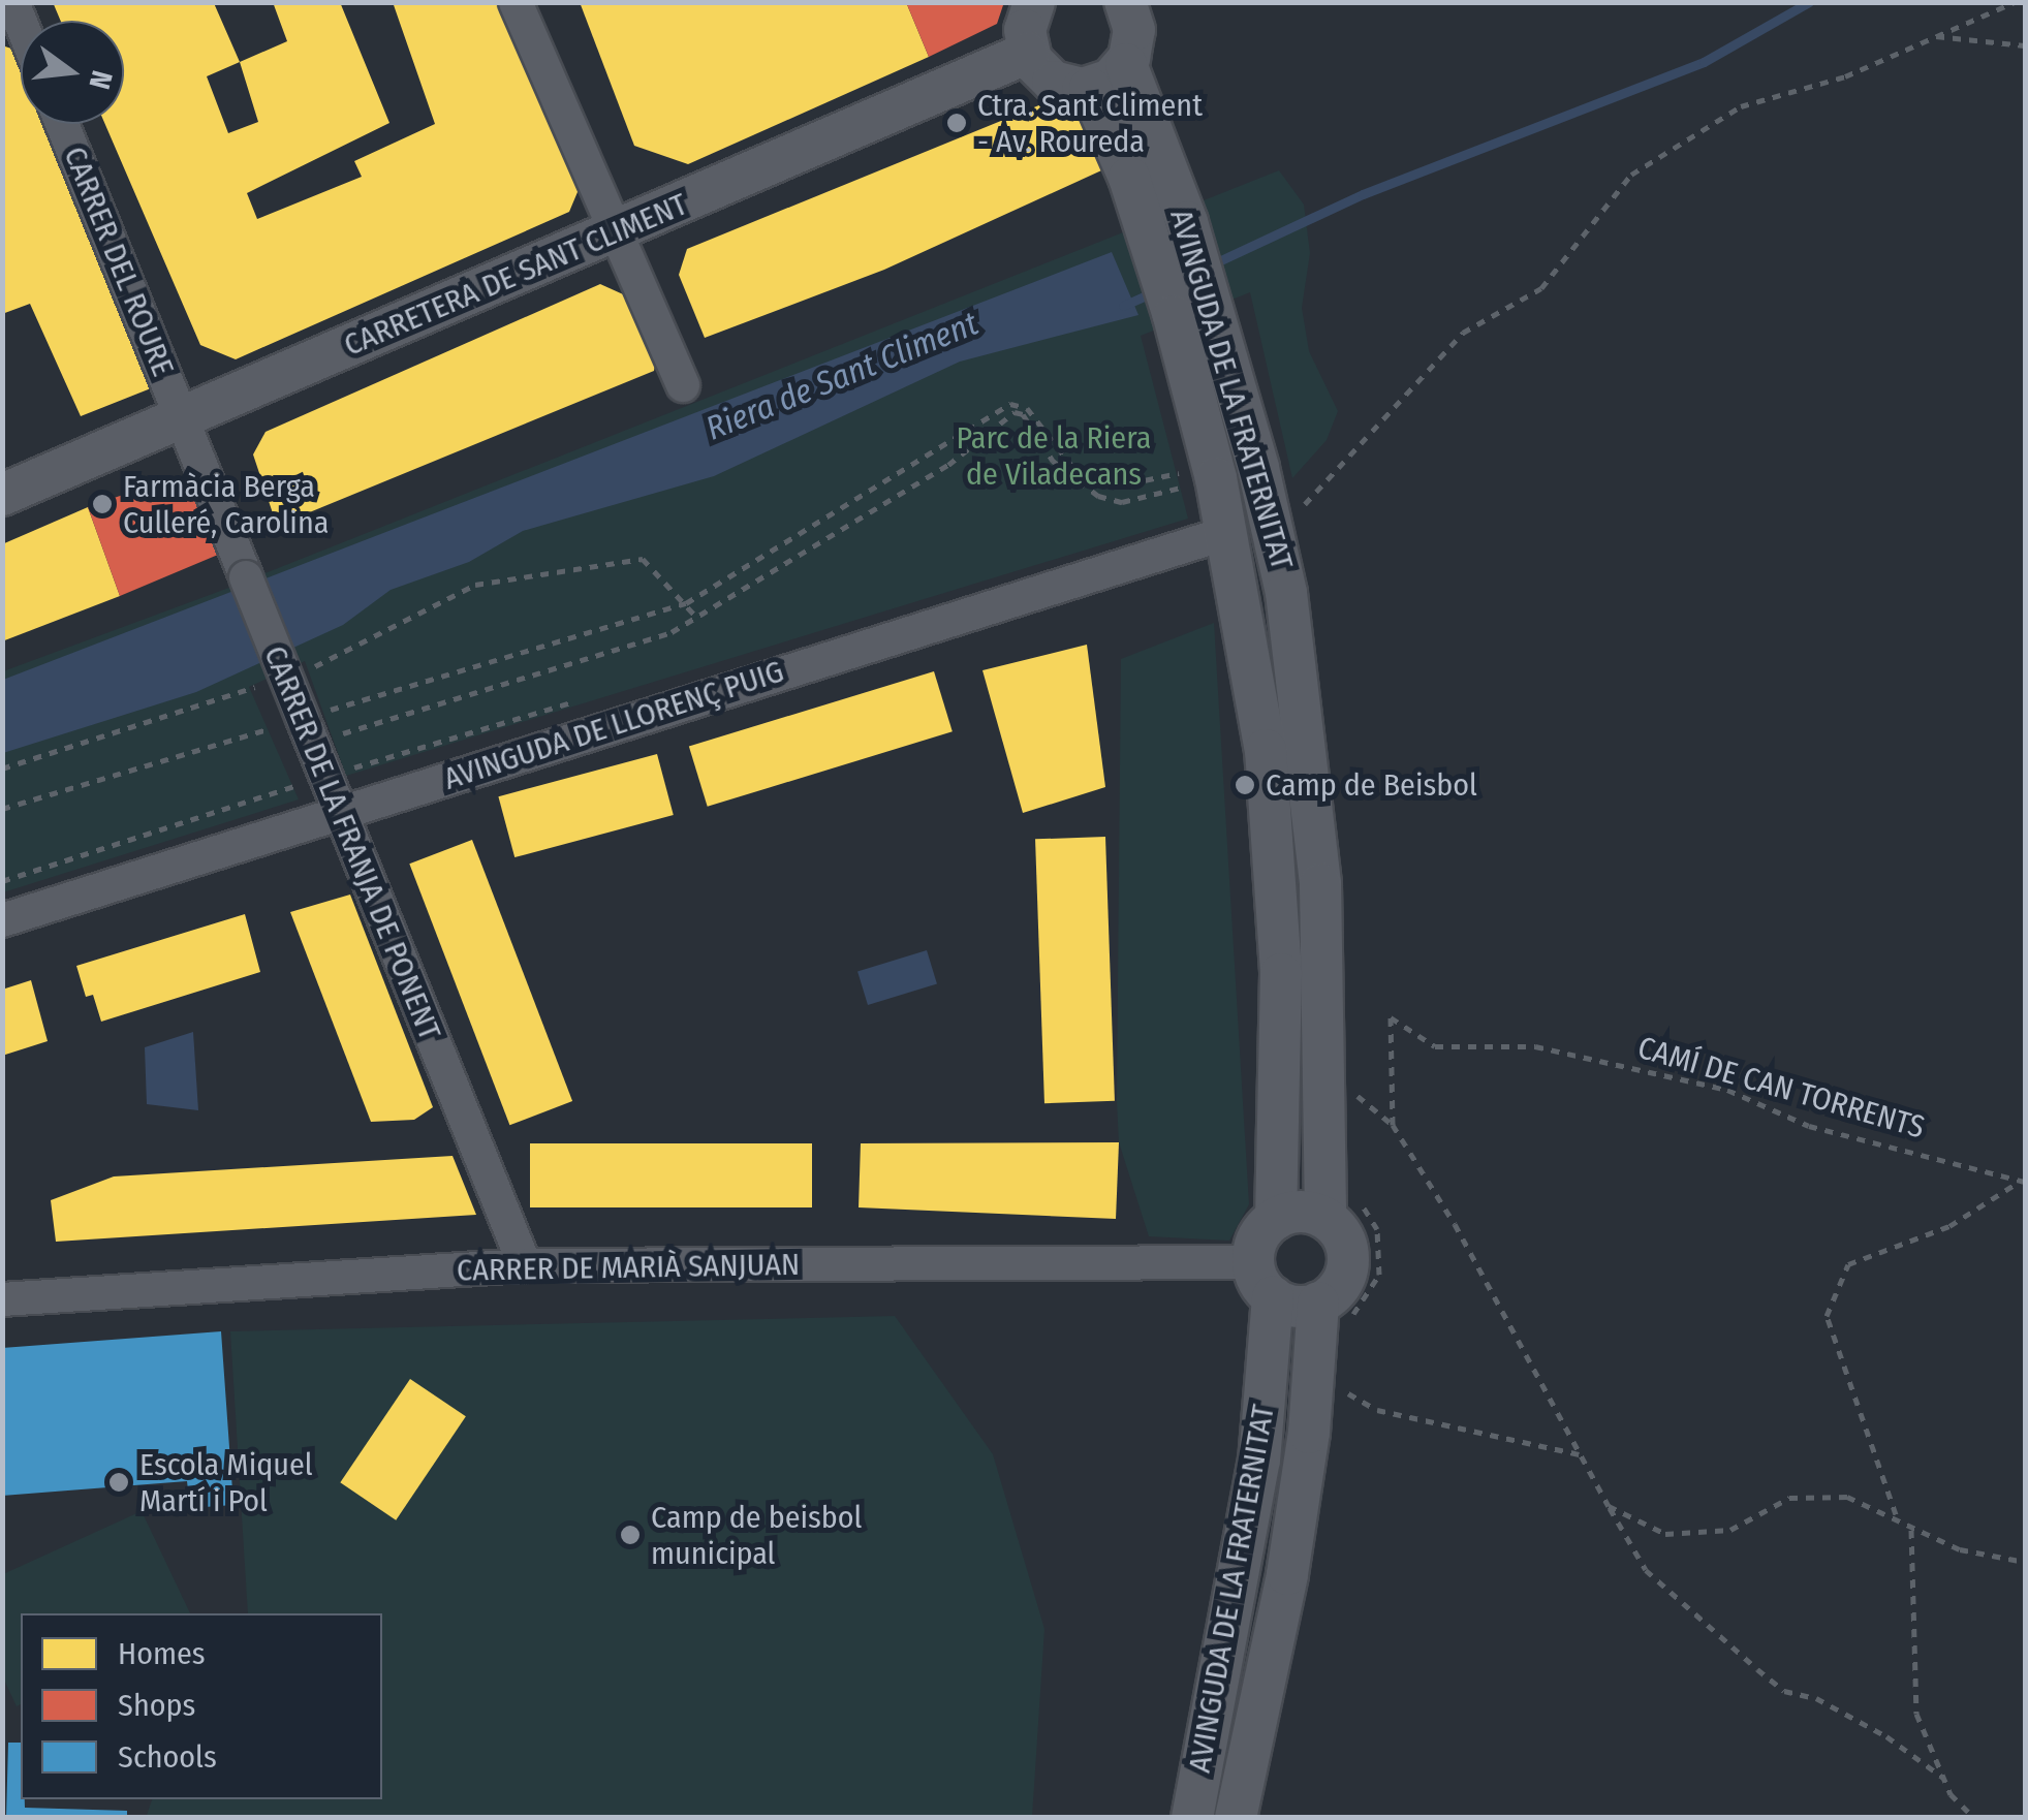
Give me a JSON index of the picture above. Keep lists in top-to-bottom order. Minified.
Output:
{"streets":{"street":["CARRER DEL ROURE","CARRETERA DE SANT CLIMENT","AVINGUDA DE LA FRATERNITAT","AVINGUDA DE LLORENÇ PUIG","CARRER DE LA FRANJA DE PONENT","CARRER DE MARIÀ SANJUAN"],"path":["CAMÍ DE CAN TORRENTS"]},"crossings":[["CARRER DEL ROURE","CARRETERA DE SANT CLIMENT"],["CARRER DEL ROURE","CARRER DE LA FRANJA DE PONENT"],["CARRETERA DE SANT CLIMENT","CARRER DE LA FRANJA DE PONENT"],["AVINGUDA DE LA FRATERNITAT","AVINGUDA DE LLORENÇ PUIG"],["AVINGUDA DE LA FRATERNITAT","CARRER DE MARIÀ SANJUAN"],["AVINGUDA DE LLORENÇ PUIG","CARRER DE LA FRANJA DE PONENT"],["CARRER DE LA FRANJA DE PONENT","CARRER DE MARIÀ SANJUAN"]],"water":["Riera de Sant Climent"],"parks":["Parc de la Riera de Viladecans"],"places":["Ctra. Sant Climent - Av. Roureda","Farmàcia Berga Culleré, Carolina","Camp de Beisbol","Escola Miquel Martí i Pol","Camp de beisbol municipal"],"legend":["Homes","Shops","Schools"],"north":"right"}
